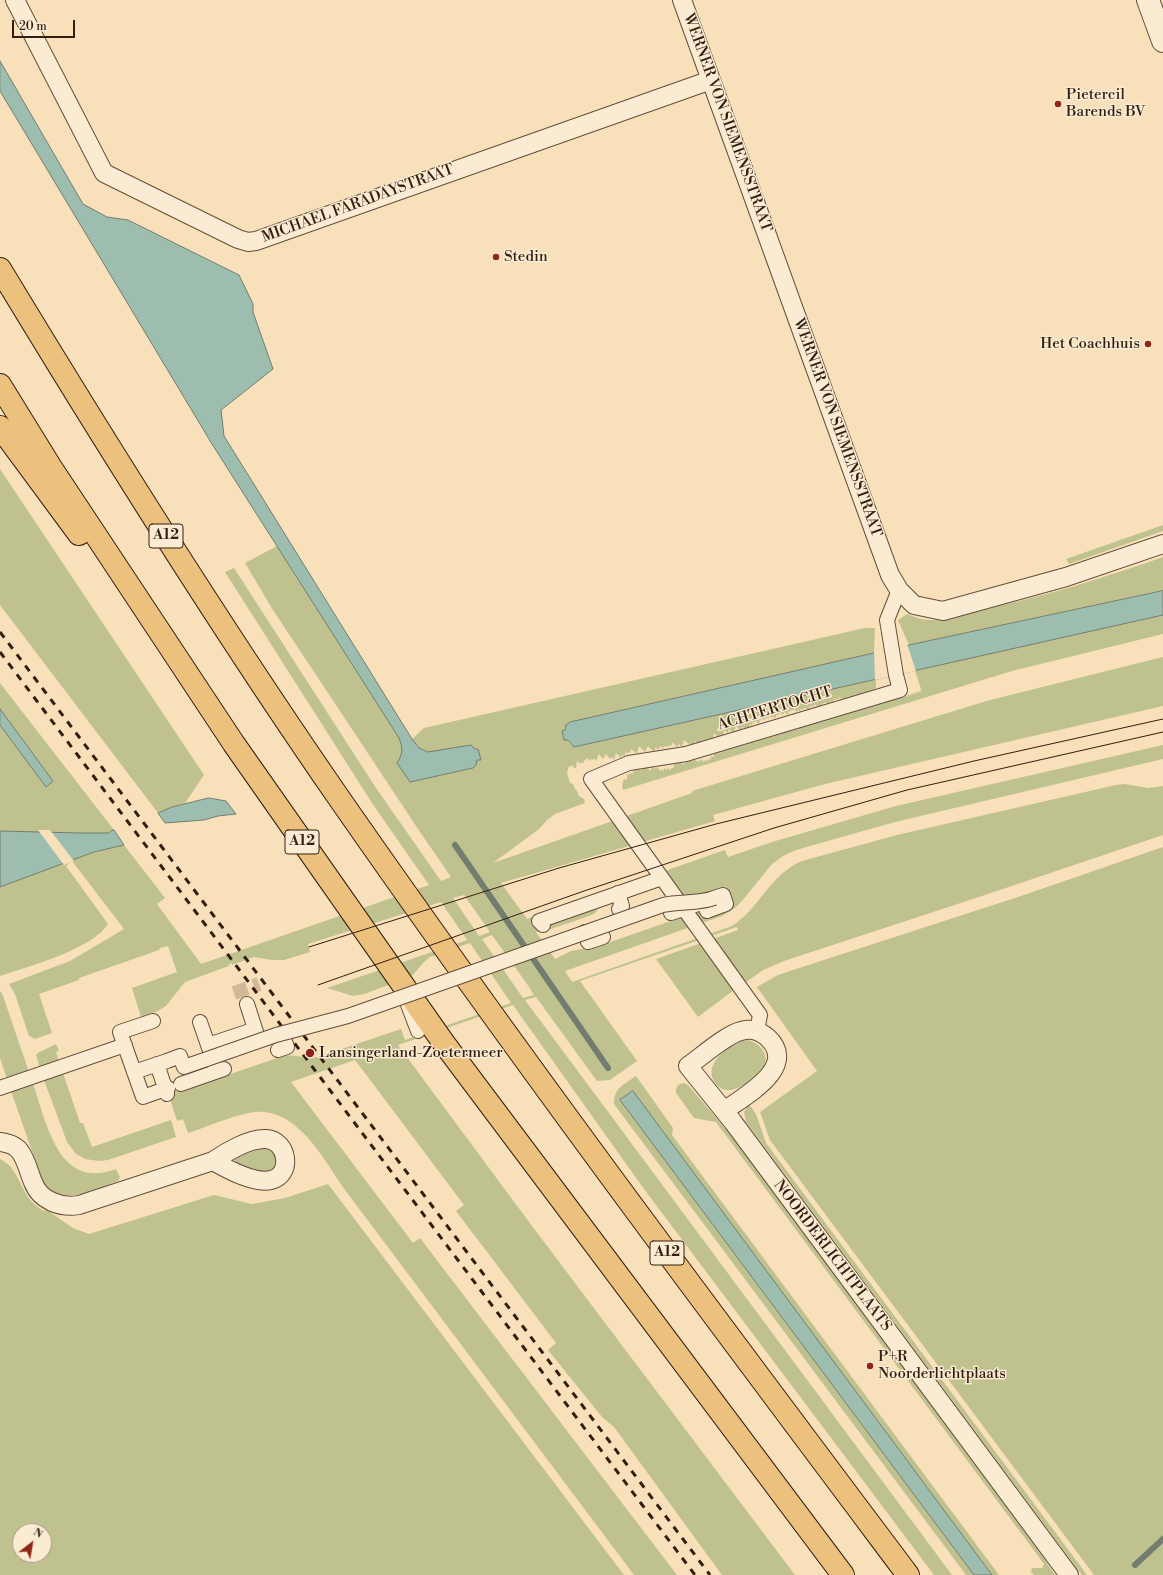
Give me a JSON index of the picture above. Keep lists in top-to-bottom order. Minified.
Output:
{"streets":{"highway":["A12"],"street":["WERNER VON SIEMENSSTRAAT","MICHAEL FARADAYSTRAAT","ACHTERTOCHT","NOORDERLICHTPLAATS"]},"crossings":[["WERNER VON SIEMENSSTRAAT","MICHAEL FARADAYSTRAAT"],["WERNER VON SIEMENSSTRAAT","ACHTERTOCHT"]],"places":["Pietercil Barends BV","Stedin","Het Coachhuis","Lansingerland-Zoetermeer","P+R Noorderlichtplaats"],"scale_bar":"20 m","north":"top right"}
